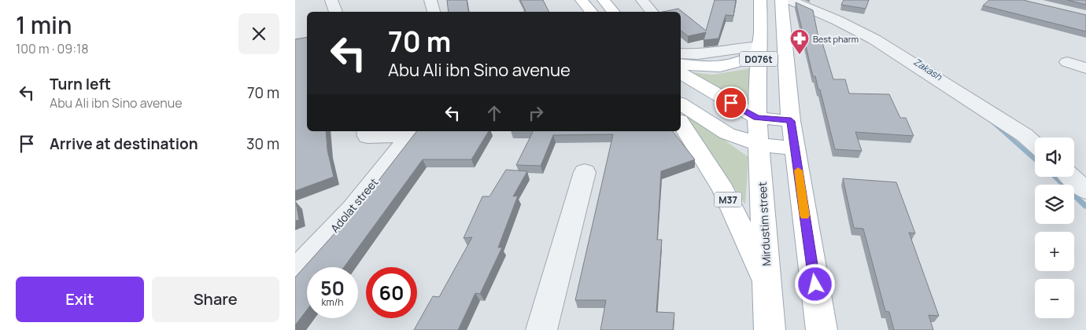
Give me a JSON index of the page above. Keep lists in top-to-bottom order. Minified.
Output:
{"streets":{"main road":["D076t","M37","Mirdustim street"],"street":["Adolat street"]},"crossings":[["D076t","Mirdustim street"],["M37","Mirdustim street"]],"water":["Zakash"],"places":{"pharmacy":["Best pharm"]},"page":{"heading":["1 min","100 m · 09:18"],"turn":["70 m","Abu Ali ibn Sino avenue"],"list":[{"name":"Turn left","note":"Abu Ali ibn Sino avenue","value":"70 m"},{"name":"Arrive at destination","value":"30 m"}],"map_buttons":["+","−"],"speed":"50 km/h","limit":"60","buttons":["Exit","Share"]}}
